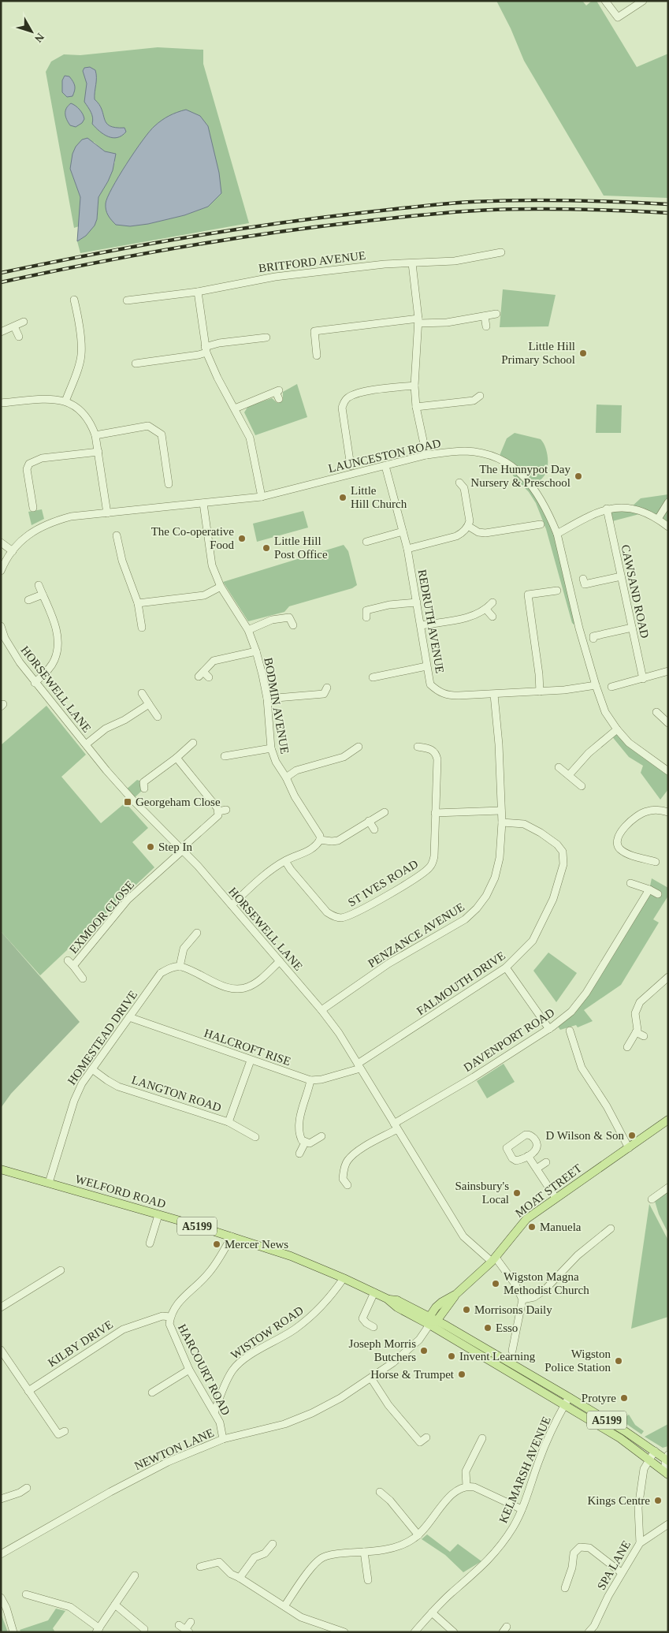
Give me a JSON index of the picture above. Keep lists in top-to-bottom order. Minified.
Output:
{"streets":{"main road":["MOAT STREET","WELFORD ROAD","A5199"],"street":["BRITFORD AVENUE","LAUNCESTON ROAD","CAWSAND ROAD","REDRUTH AVENUE","HORSEWELL LANE","BODMIN AVENUE","ST IVES ROAD","EXMOOR CLOSE","PENZANCE AVENUE","FALMOUTH DRIVE","HOMESTEAD DRIVE","DAVENPORT ROAD","HALCROFT RISE","LANGTON ROAD","WISTOW ROAD","KILBY DRIVE","HARCOURT ROAD","NEWTON LANE","KELMARSH AVENUE","SPA LANE"]},"crossings":[["LAUNCESTON ROAD","REDRUTH AVENUE"],["LAUNCESTON ROAD","BODMIN AVENUE"],["REDRUTH AVENUE","PENZANCE AVENUE"],["HORSEWELL LANE","EXMOOR CLOSE"],["HORSEWELL LANE","PENZANCE AVENUE"],["HORSEWELL LANE","FALMOUTH DRIVE"],["HORSEWELL LANE","DAVENPORT ROAD"],["HORSEWELL LANE","HALCROFT RISE"],["HORSEWELL LANE","MOAT STREET"],["PENZANCE AVENUE","FALMOUTH DRIVE"],["FALMOUTH DRIVE","HALCROFT RISE"],["HOMESTEAD DRIVE","HALCROFT RISE"],["HOMESTEAD DRIVE","LANGTON ROAD"],["HOMESTEAD DRIVE","WELFORD ROAD"],["MOAT STREET","WELFORD ROAD"],["MOAT STREET","A5199"],["MOAT STREET","NEWTON LANE"],["WELFORD ROAD","A5199"],["WELFORD ROAD","WISTOW ROAD"],["WELFORD ROAD","HARCOURT ROAD"],["WELFORD ROAD","NEWTON LANE"],["A5199","NEWTON LANE"],["A5199","KELMARSH AVENUE"],["A5199","SPA LANE"],["WISTOW ROAD","HARCOURT ROAD"],["KILBY DRIVE","HARCOURT ROAD"],["HARCOURT ROAD","NEWTON LANE"]],"places":{"other":["Little Hill Primary School","The Hunnypot Day Nursery & Preschool","Little Hill Church","The Co-operative Food","Little Hill Post Office","Step In","D Wilson & Son","Sainsbury's Local","Manuela","Mercer News","Wigston Magna Methodist Church","Morrisons Daily","Esso","Joseph Morris Butchers","Invent Learning","Wigston Police Station","Horse & Trumpet","Protyre","Kings Centre"],"transit":["Georgeham Close"]},"north":"bottom right"}
